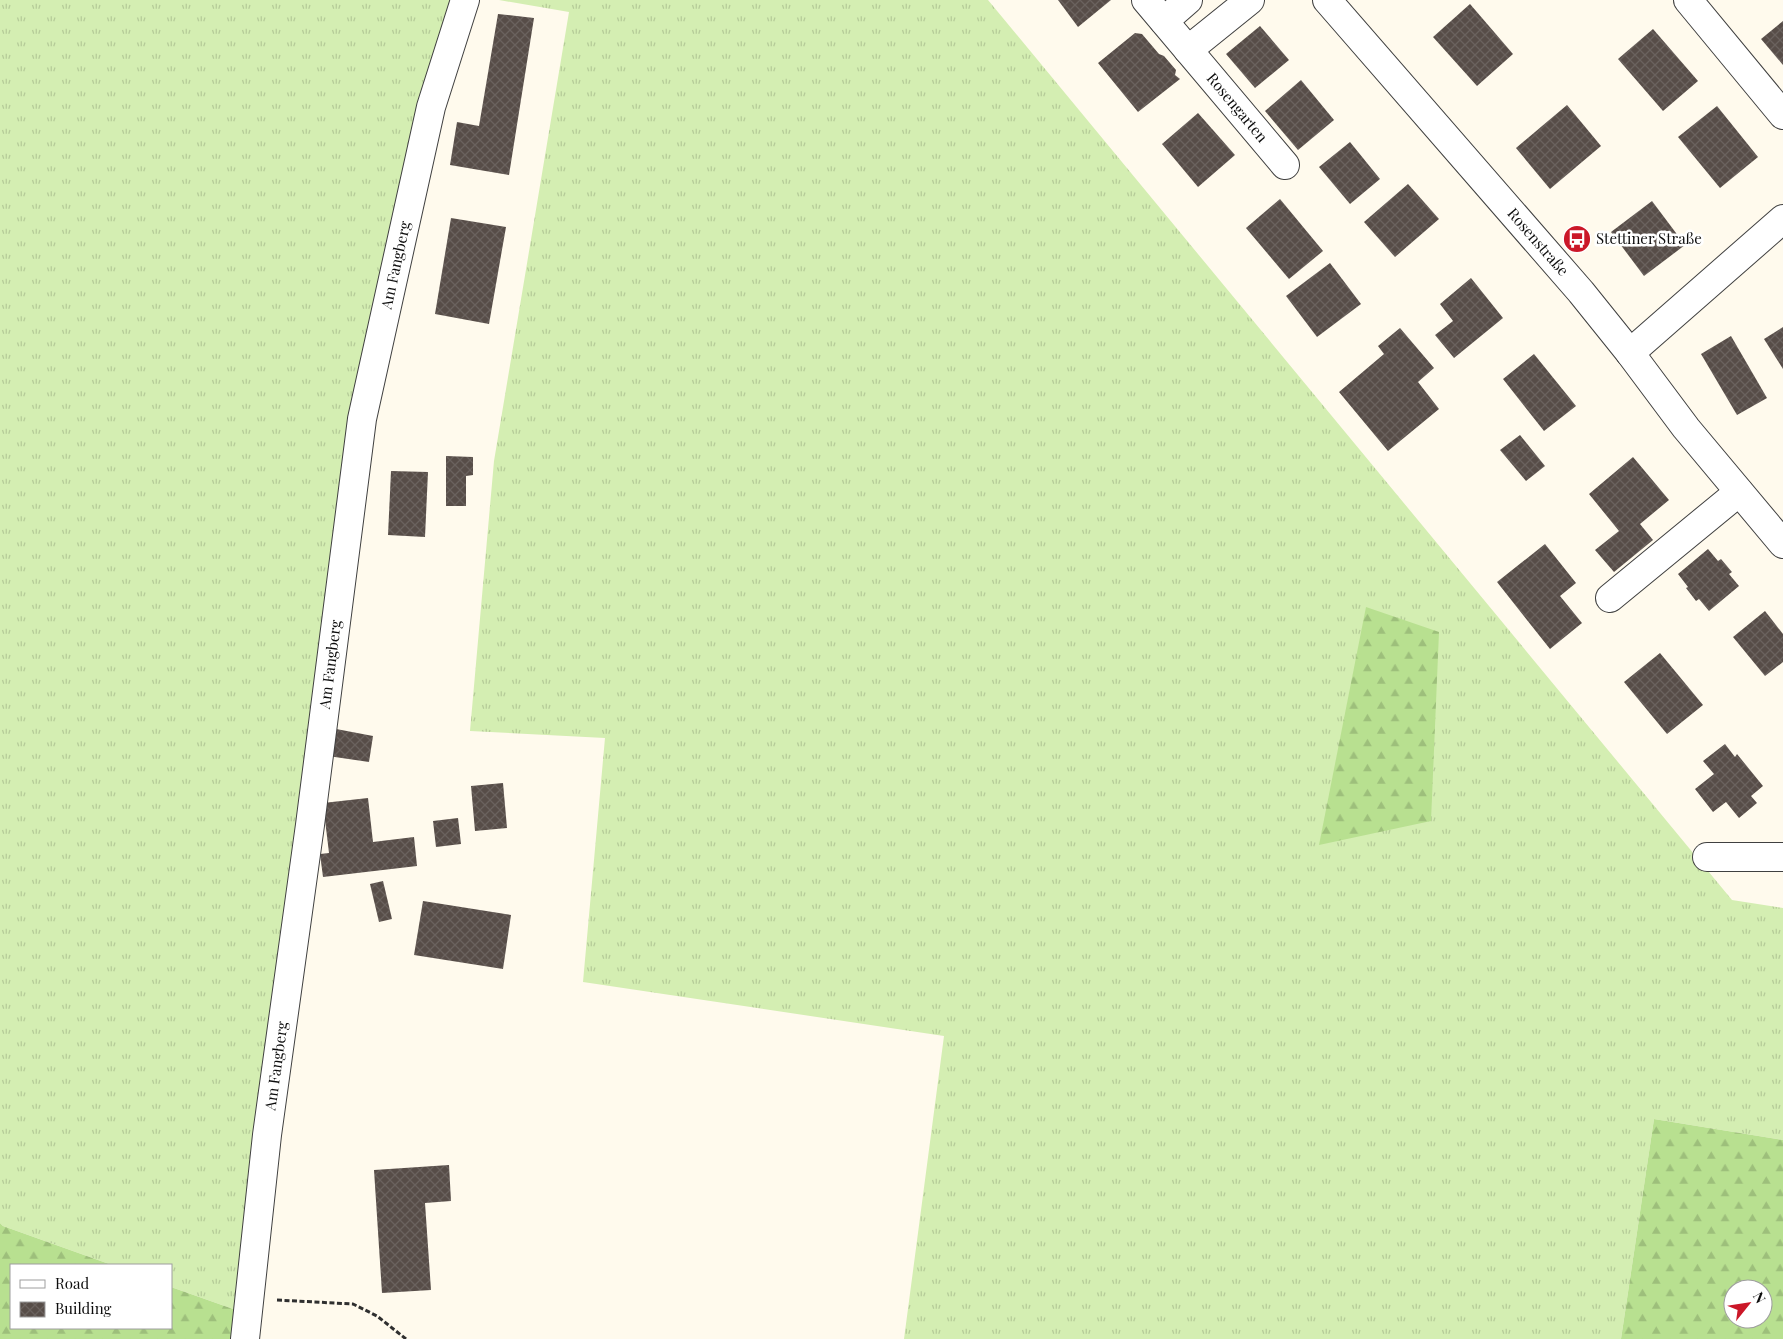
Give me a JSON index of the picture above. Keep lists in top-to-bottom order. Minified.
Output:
{"streets":{"street":["Rosengarten","Rosenstraße","Am Fangberg"]},"places":{"bus stop":["Stettiner Straße"]},"legend":["Road","Building"],"north":"top right"}
